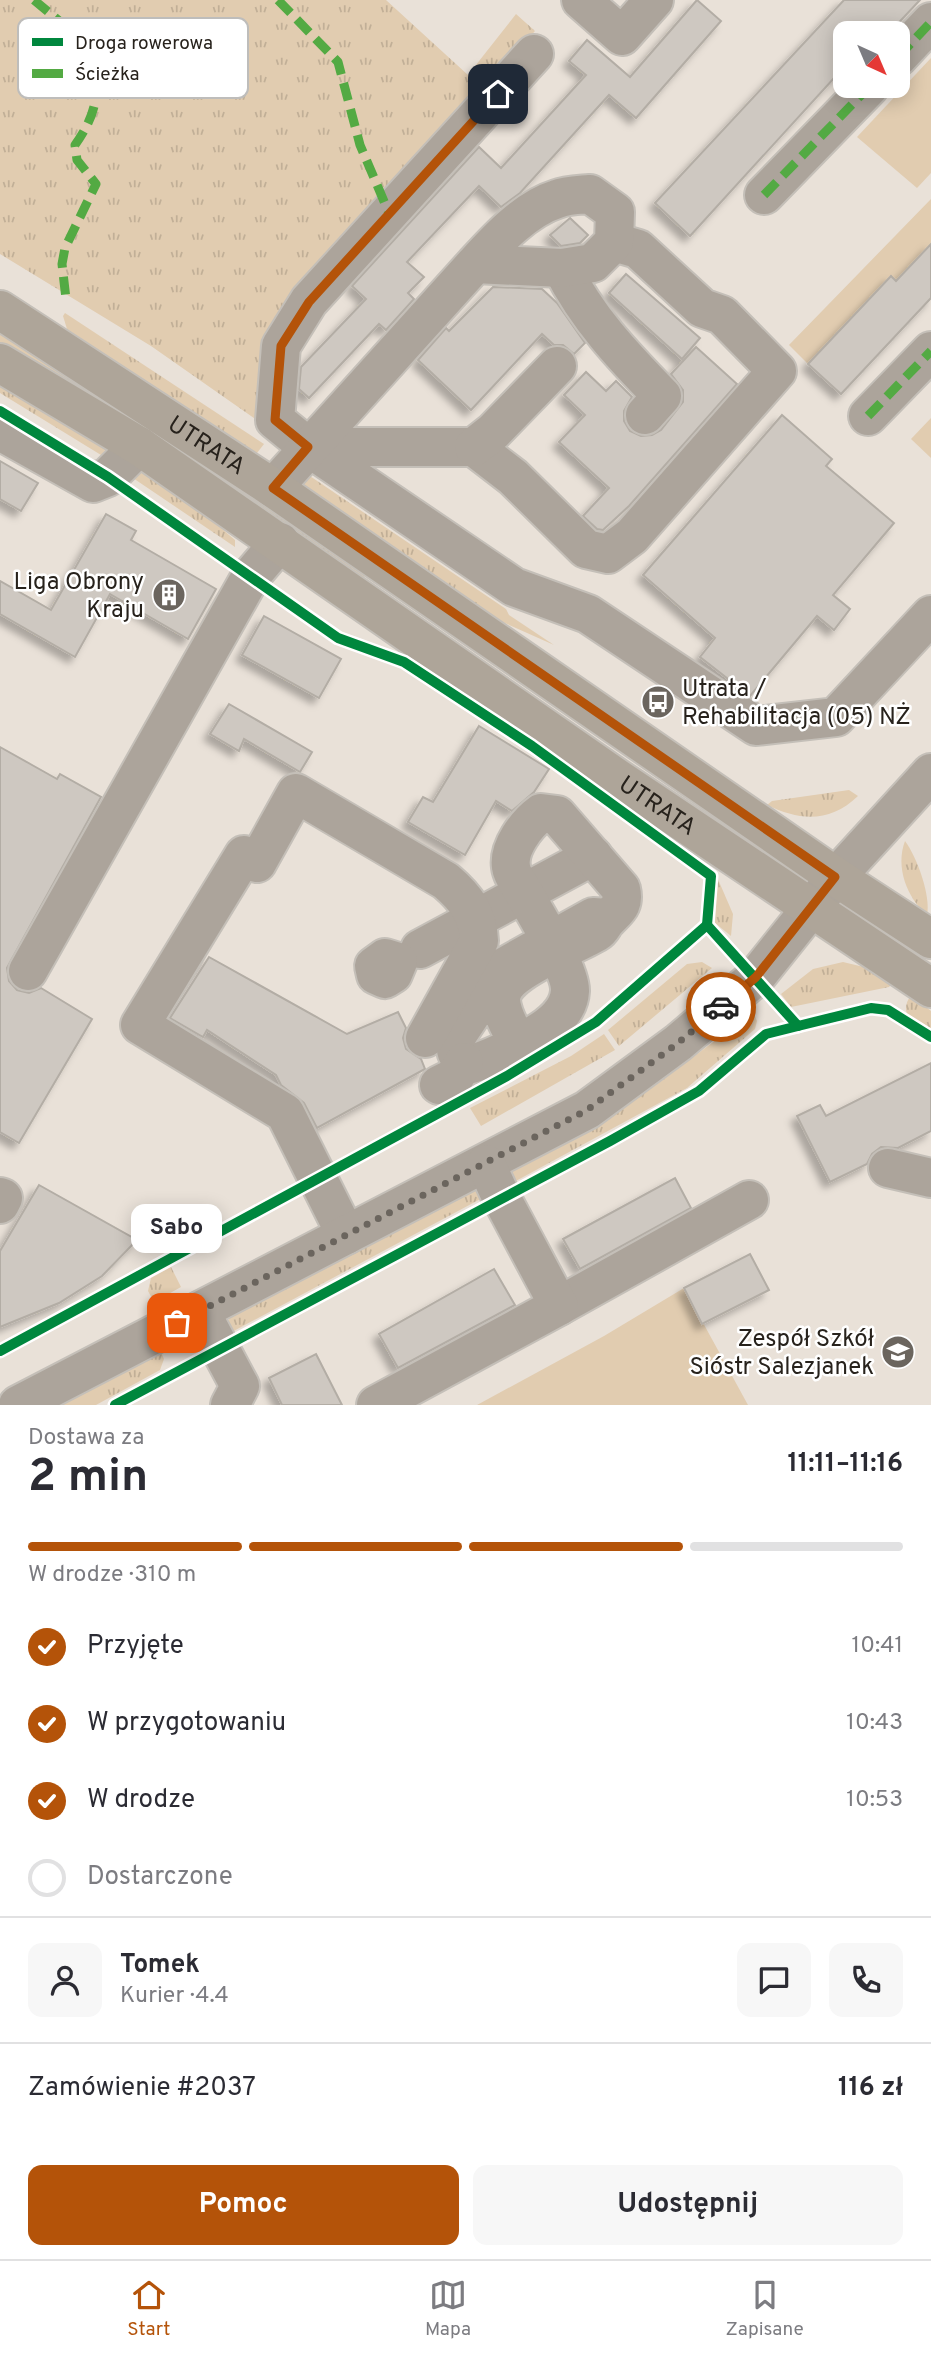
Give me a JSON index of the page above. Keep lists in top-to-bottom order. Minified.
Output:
{"streets":{"main road":["UTRATA"]},"places":{"building":["Liga Obrony Kraju"],"bus stop":["Utrata / Rehabilitacja (05) NŻ"],"other":["Sabo"],"school or university":["Zespół Szkół Sióstr Salezjanek"]},"legend":["Droga rowerowa","Ścieżka"],"north":"bottom right","page":{"bubble":"Sabo","heading":["2 min","Dostawa za","11:11–11:16"],"panel":["Tomek","Kurier · 4.4","Zamówienie #2037","116 zł"],"bar":"W drodze · 310 m","list":[["Przyjęte","10:41"],["W przygotowaniu","10:43"],["W drodze","10:53"],"Dostarczone"],"buttons":["Pomoc","Udostępnij"],"tabs":["Start","Mapa","Zapisane"]}}
